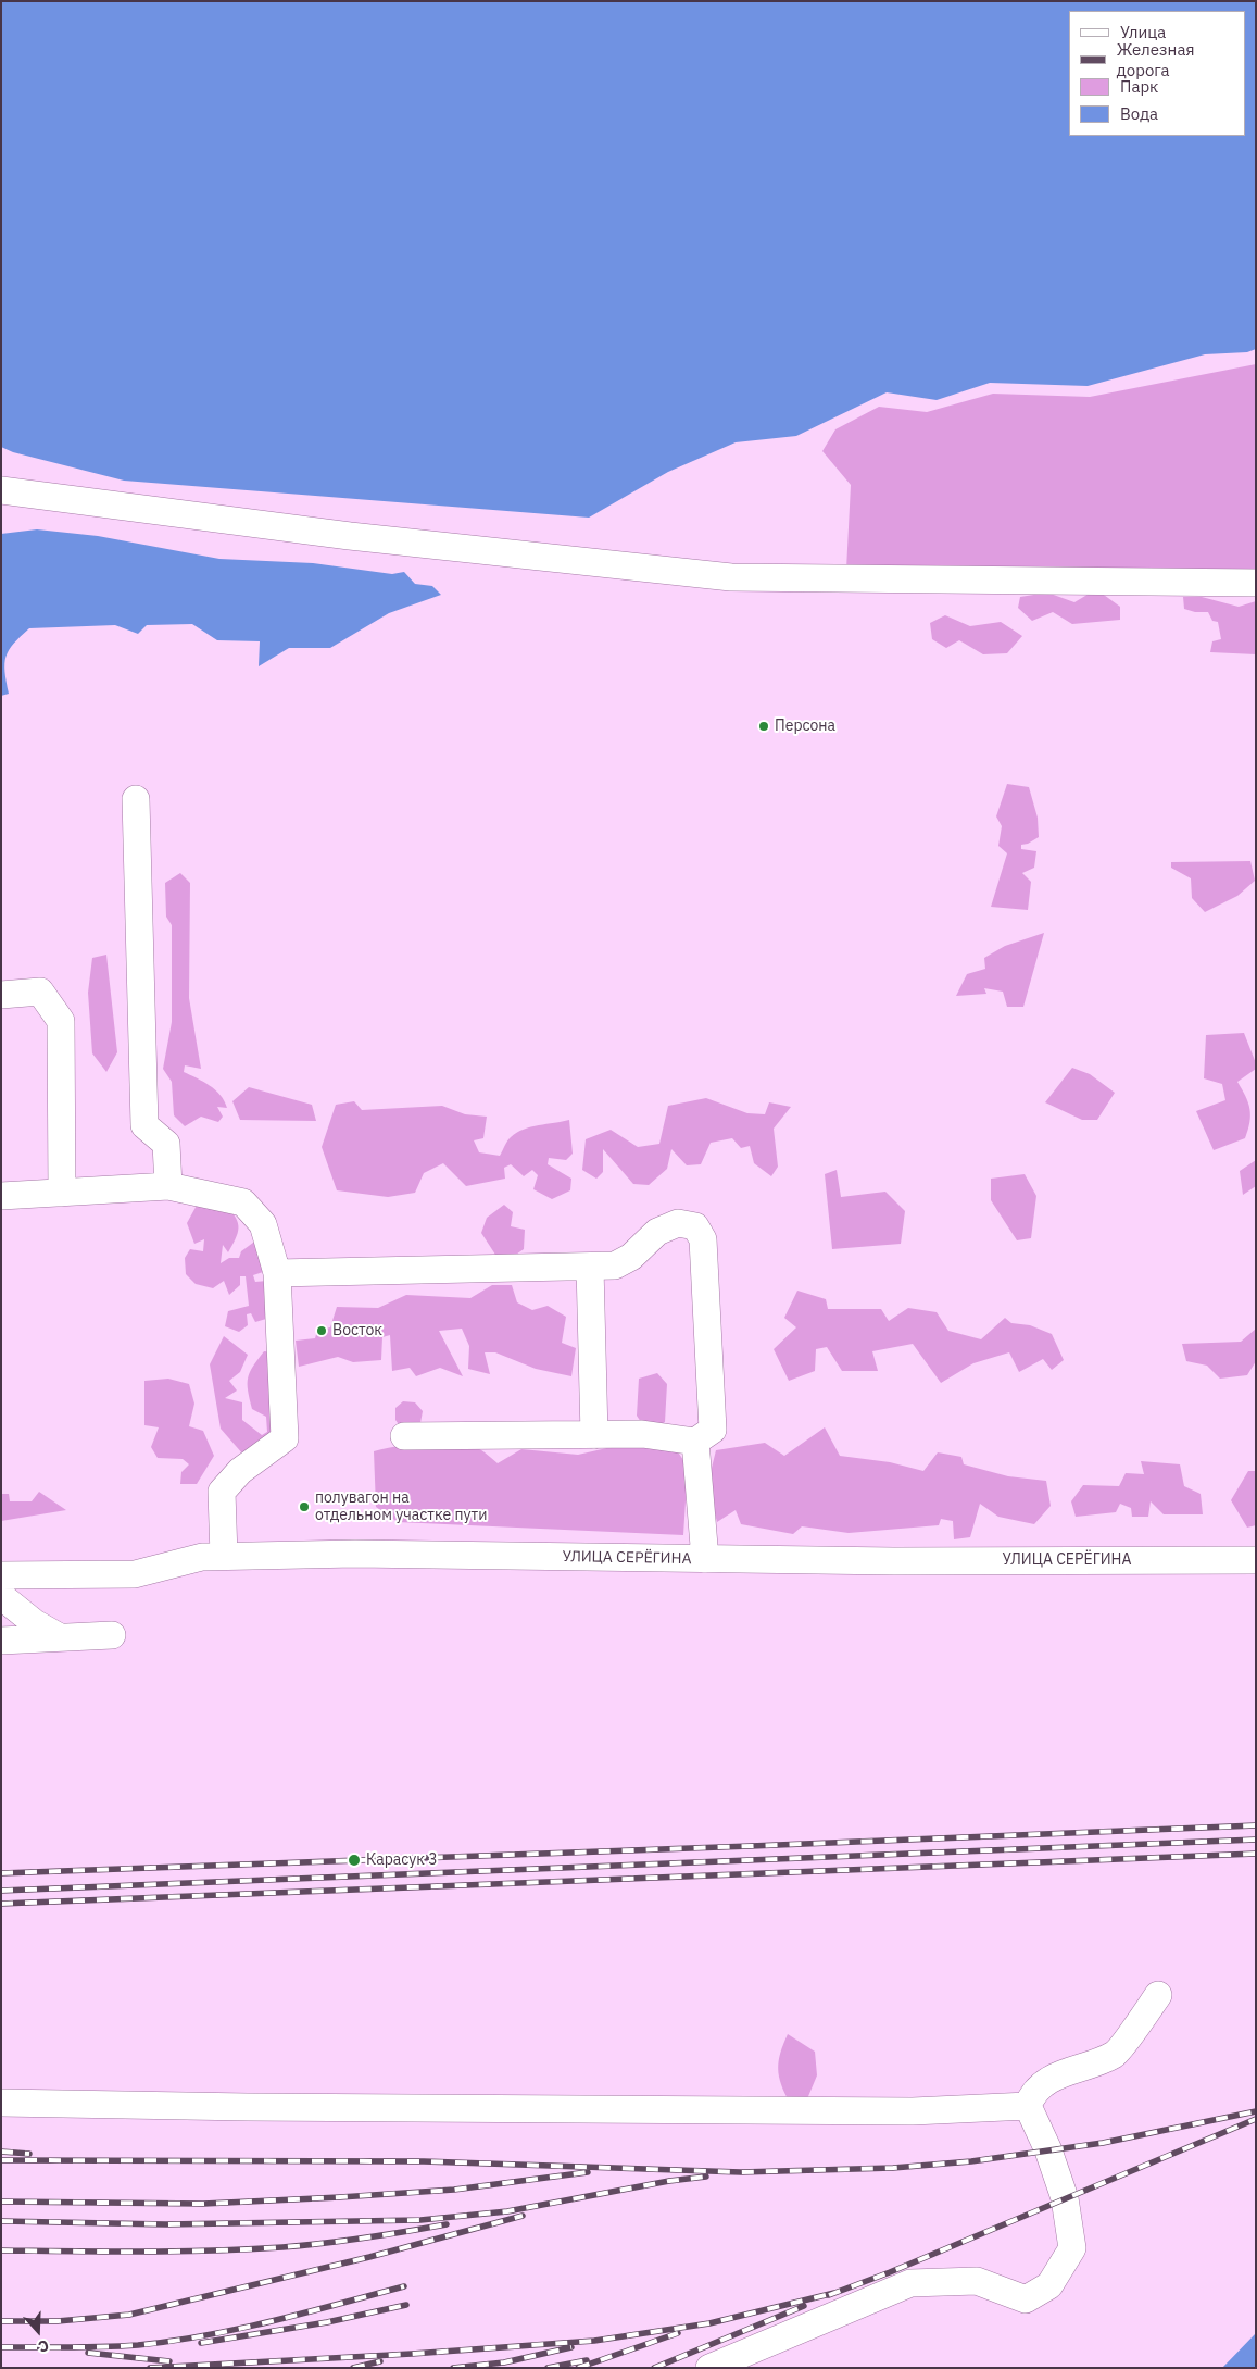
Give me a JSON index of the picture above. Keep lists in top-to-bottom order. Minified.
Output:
{"streets":{"street":["УЛИЦА СЕРЁГИНА"]},"places":["Персона","Восток","полувагон на отдельном участке пути","Карасук 3"],"legend":["Улица","Железная дорога","Парк","Вода"],"north":"bottom"}
